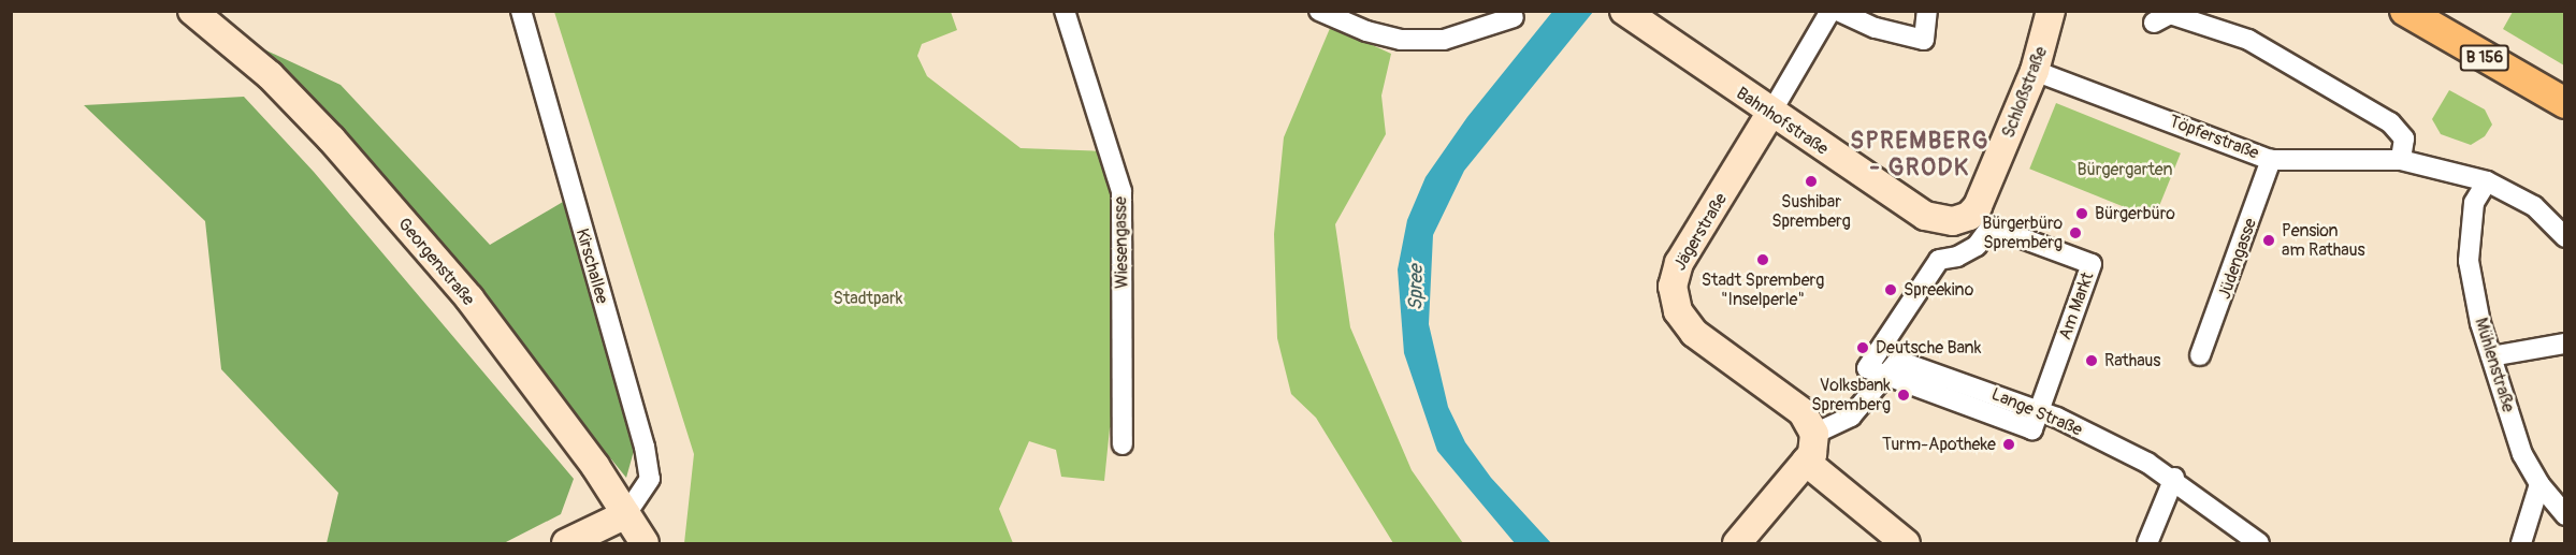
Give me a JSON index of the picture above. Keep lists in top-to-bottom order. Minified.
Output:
{"streets":{"main road":["B 156","Schloßstraße","Bahnhofstraße","Jägerstraße","Georgenstraße"],"street":["Töpferstraße","Wiesengasse","Jüdengasse","Kirschallee","Am Markt","Mühlenstraße","Lange Straße"]},"crossings":[["Schloßstraße","Bahnhofstraße"],["Schloßstraße","Töpferstraße"],["Bahnhofstraße","Jägerstraße"],["Töpferstraße","Jüdengasse"],["Töpferstraße","Mühlenstraße"],["Jägerstraße","Lange Straße"],["Georgenstraße","Kirschallee"],["Am Markt","Lange Straße"]],"districts":["SPREMBERG - GRODK"],"water":["Spree"],"parks":["Bürgergarten","Stadtpark"],"places":["Sushibar Spremberg","Bürgerbüro","Bürgerbüro Spremberg","Pension am Rathaus","Stadt Spremberg \"Inselperle\"","Spreekino","Deutsche Bank","Rathaus","Volksbank Spremberg","Turm-Apotheke"]}
